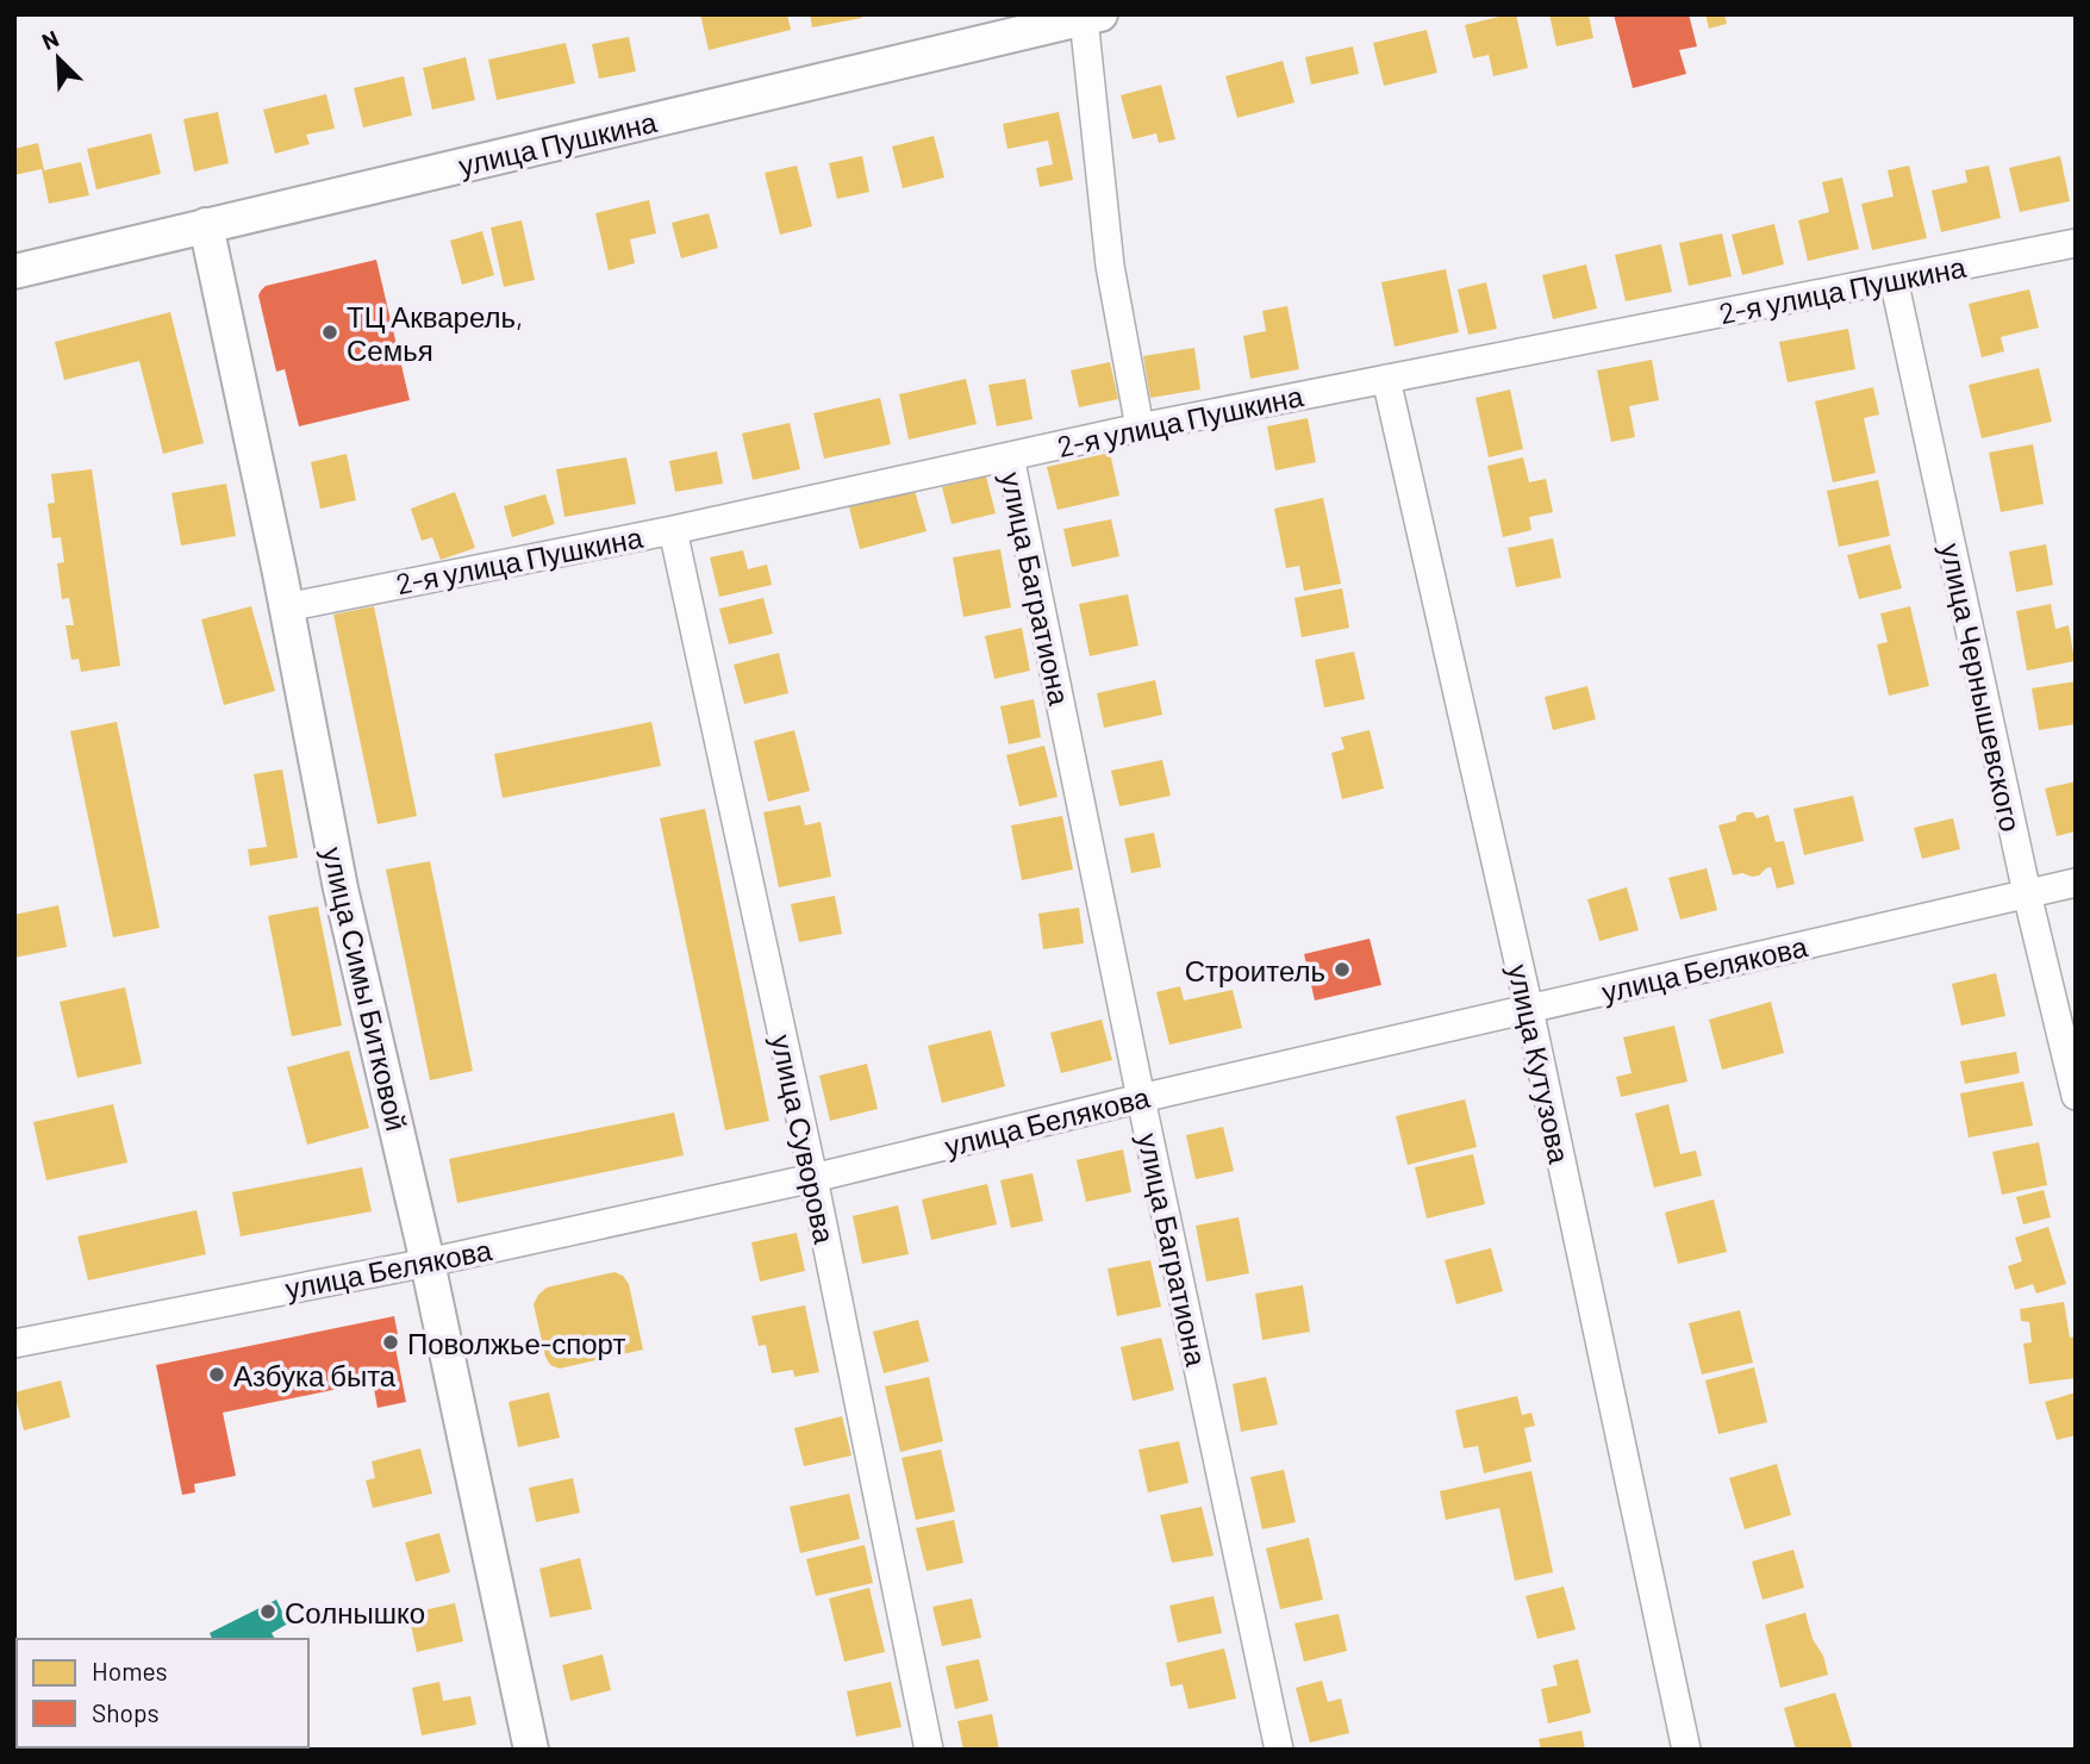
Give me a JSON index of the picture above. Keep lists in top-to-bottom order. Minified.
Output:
{"streets":{"street":["улица Пушкина","2-я улица Пушкина","улица Багратиона","улица Чернышевского","улица Белякова","улица Симы Битковой","улица Кутузова","улица Суворова"]},"crossings":[["улица Пушкина","улица Симы Битковой"],["2-я улица Пушкина","улица Багратиона"],["2-я улица Пушкина","улица Чернышевского"],["2-я улица Пушкина","улица Симы Битковой"],["2-я улица Пушкина","улица Кутузова"],["2-я улица Пушкина","улица Суворова"],["улица Багратиона","улица Белякова"],["улица Чернышевского","улица Белякова"],["улица Белякова","улица Симы Битковой"],["улица Белякова","улица Кутузова"],["улица Белякова","улица Суворова"]],"places":["ТЦ Акварель, Семья","Строитель","Поволжье-спорт","Азбука быта","Солнышко"],"legend":["Homes","Shops"],"north":"top left"}
